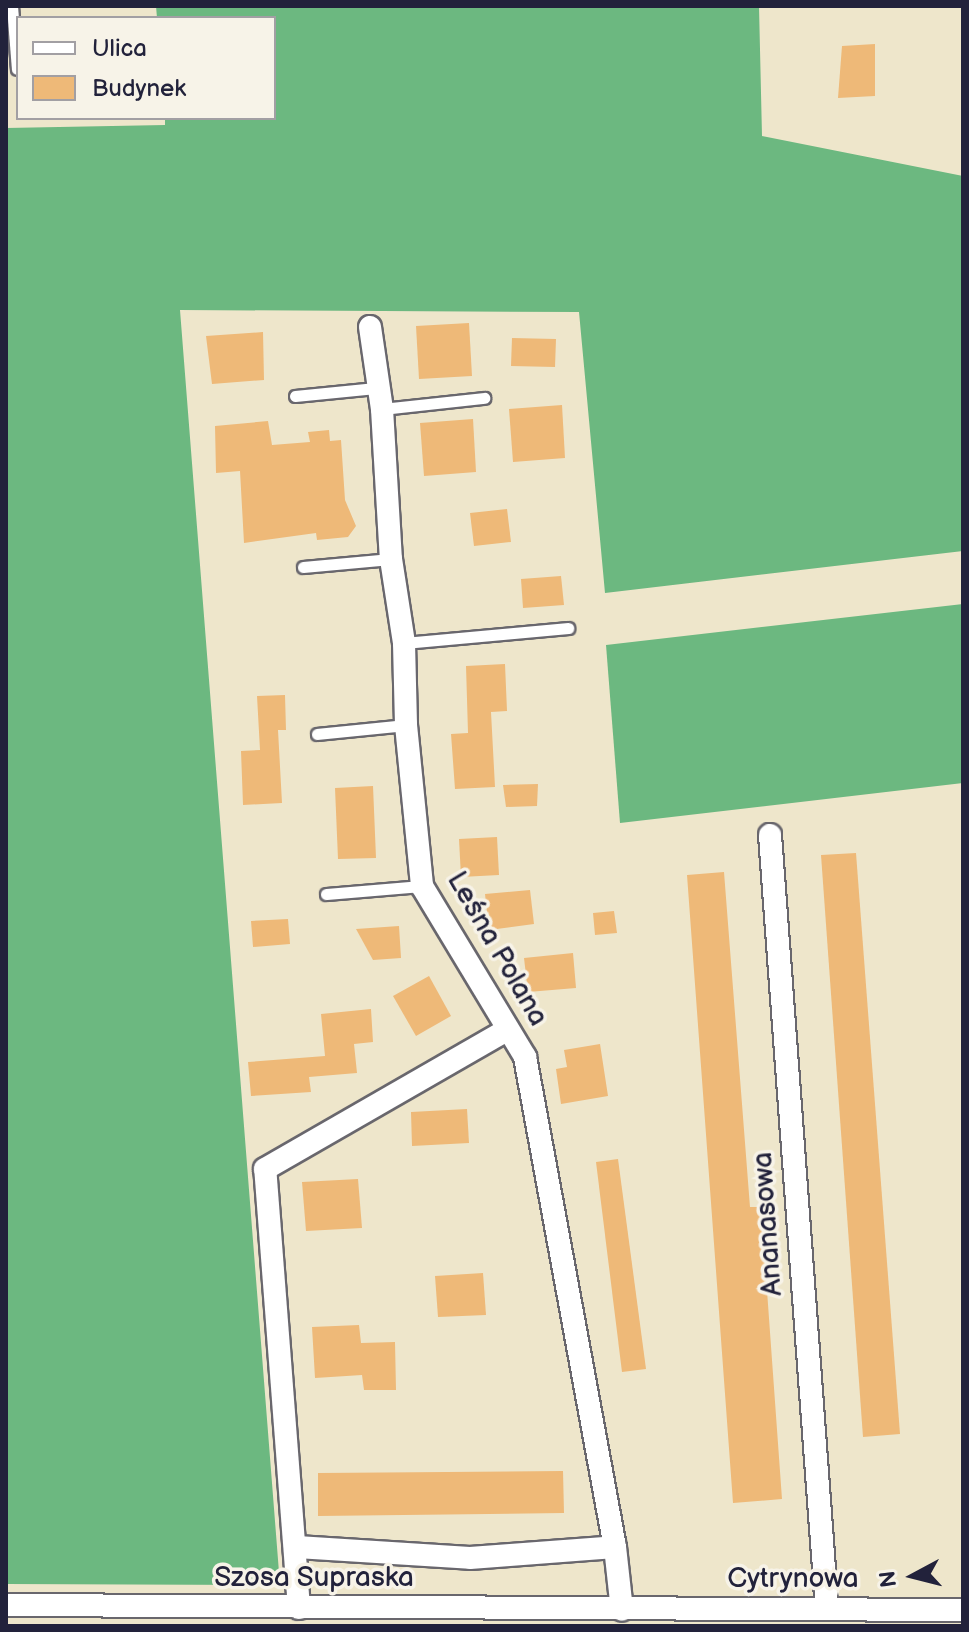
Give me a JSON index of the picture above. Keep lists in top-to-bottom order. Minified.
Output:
{"streets":{"street":["Leśna Polana","Ananasowa","Szosa Supraska","Cytrynowa"]},"crossings":[["Leśna Polana","Szosa Supraska"],["Leśna Polana","Cytrynowa"],["Ananasowa","Cytrynowa"],["Szosa Supraska","Cytrynowa"]],"legend":["Ulica","Budynek"],"north":"left"}
